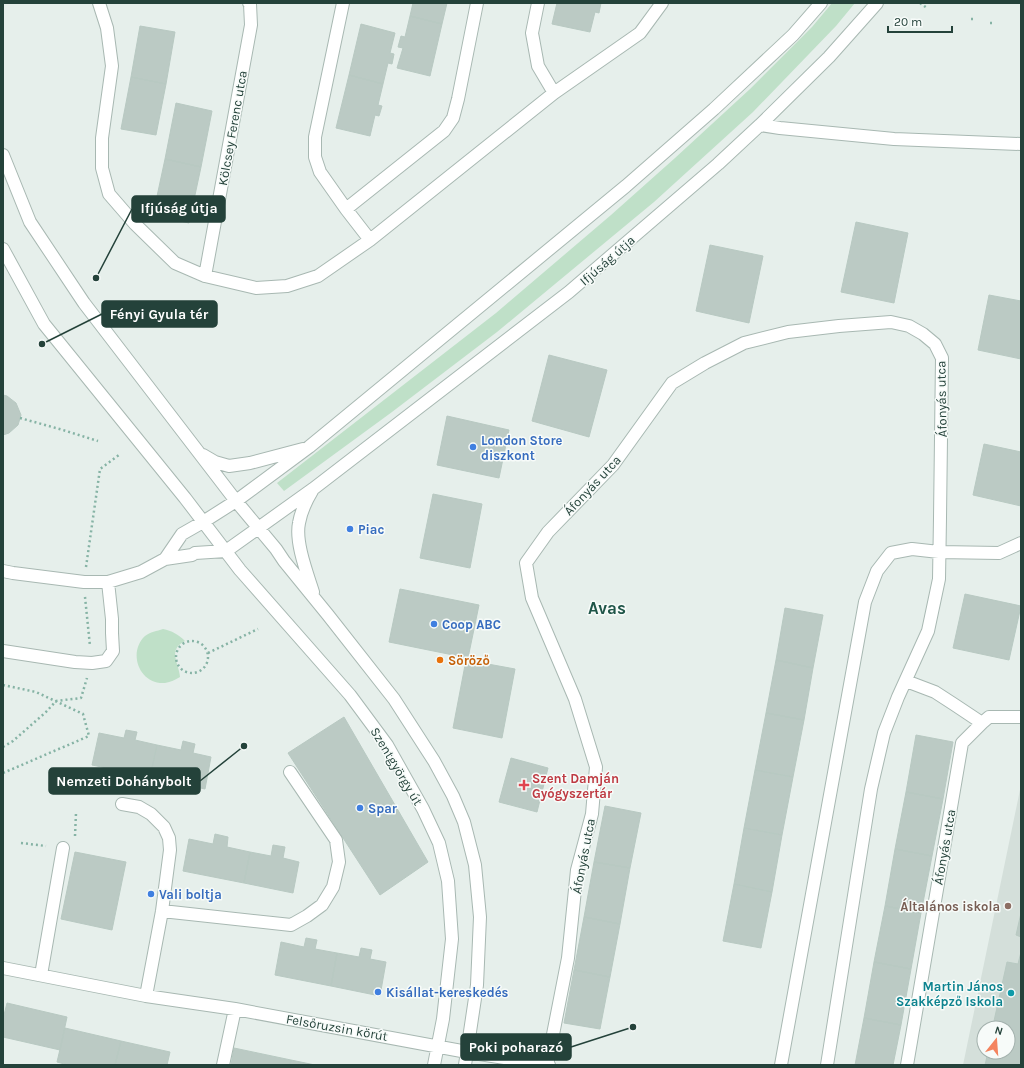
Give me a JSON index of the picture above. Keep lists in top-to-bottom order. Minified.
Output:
{"streets":{"street":["Kölcsey Ferenc utca","Ifjúság útja","Áfonyás utca","Szentgyörgy út","Felsőruzsin körút"]},"crossings":[["Ifjúság útja","Szentgyörgy út"],["Áfonyás utca","Szentgyörgy út"],["Áfonyás utca","Felsőruzsin körút"],["Szentgyörgy út","Felsőruzsin körút"]],"districts":["Avas"],"places":{"other":["Ifjúság útja","Fényi Gyula tér","London Store diszkont","Piac","Coop ABC","Söröző","Nemzeti Dohánybolt","Spar","Vali boltja","Általános iskola","Kisállat-kereskedés","Martin János Szakképző Iskola","Poki poharazó"],"health":["Szent Damján Gyógyszertár"]},"scale_bar":"20 m","north":"top"}
